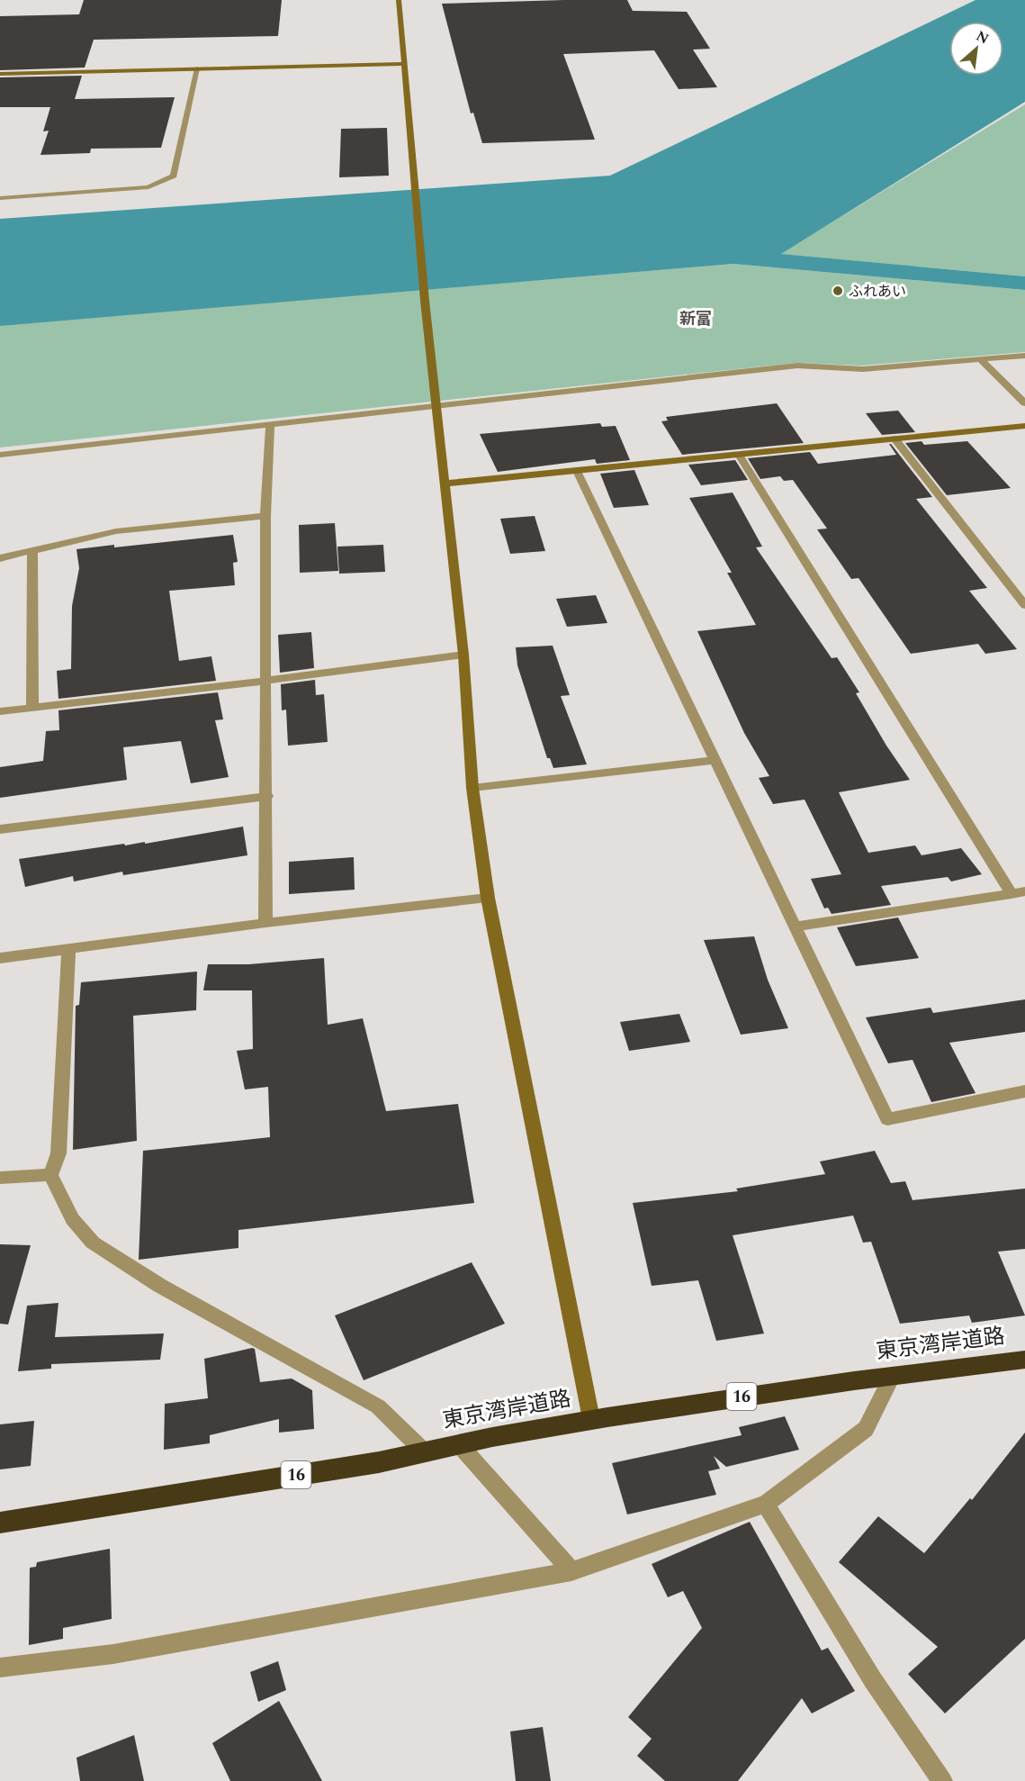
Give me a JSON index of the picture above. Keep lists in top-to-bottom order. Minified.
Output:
{"streets":{"highway":["東京湾岸道路","16"]},"districts":["新富"],"places":["ふれあい"],"north":"top right"}
